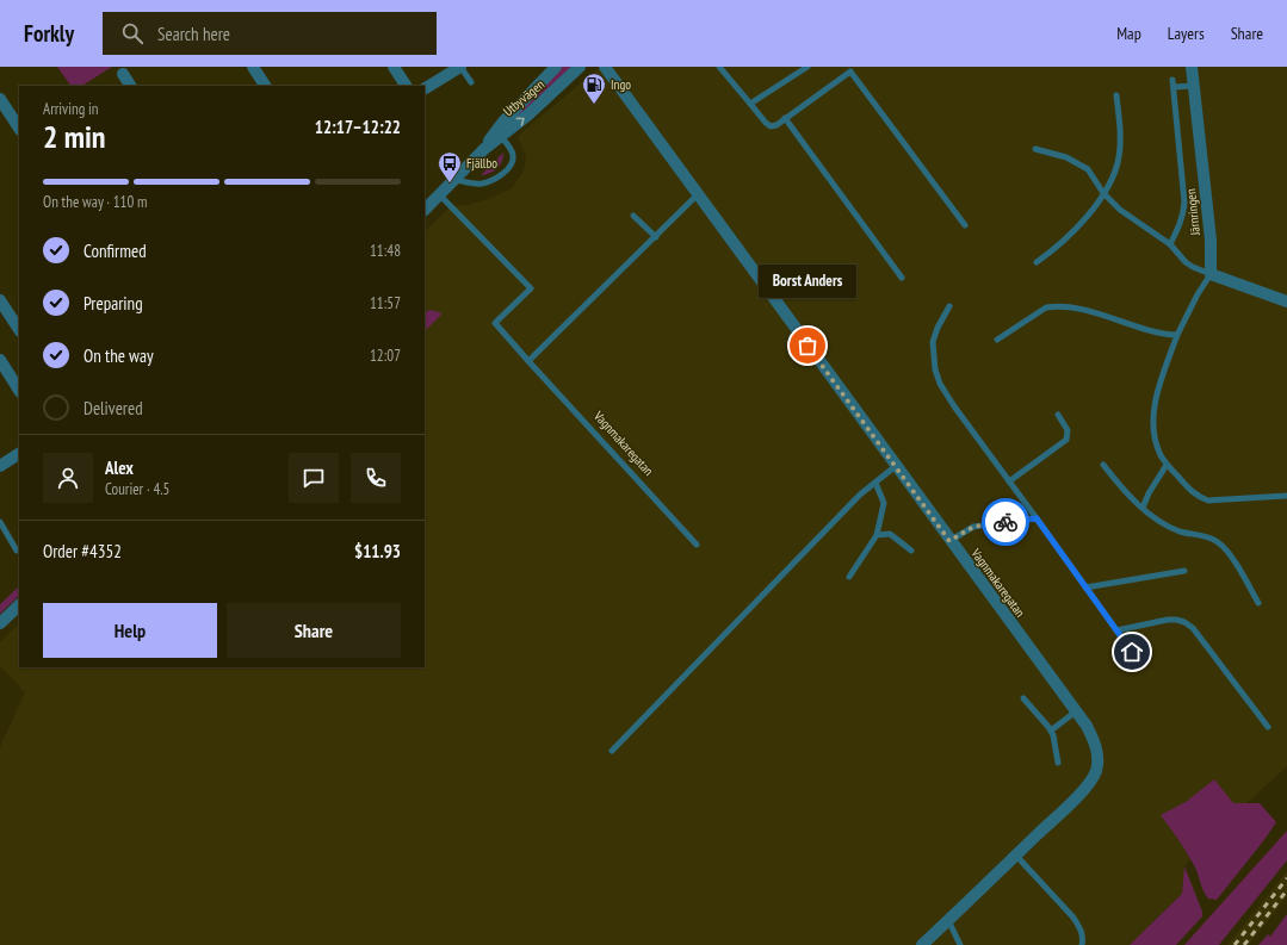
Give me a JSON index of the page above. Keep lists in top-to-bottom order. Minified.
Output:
{"streets":{"street":["Utbyvägen","Järnringen","Vagnmakaregatan"]},"crossings":[["Utbyvägen","Vagnmakaregatan"]],"places":{"fuel station":["Ingo"],"bus stop":["Fjällbo"],"other":["Borst Anders"]},"page":{"header":"Forkly","search":"Search here","nav":["Map","Layers","Share"],"heading":["2 min","Arriving in","12:17–12:22"],"panel":["Alex","Courier · 4.5","Order #4352","$11.93"],"bar":"On the way · 110 m","list":[["Confirmed","11:48"],["Preparing","11:57"],["On the way","12:07"],"Delivered"],"bubble":"Borst Anders","buttons":["Help","Share"]}}
